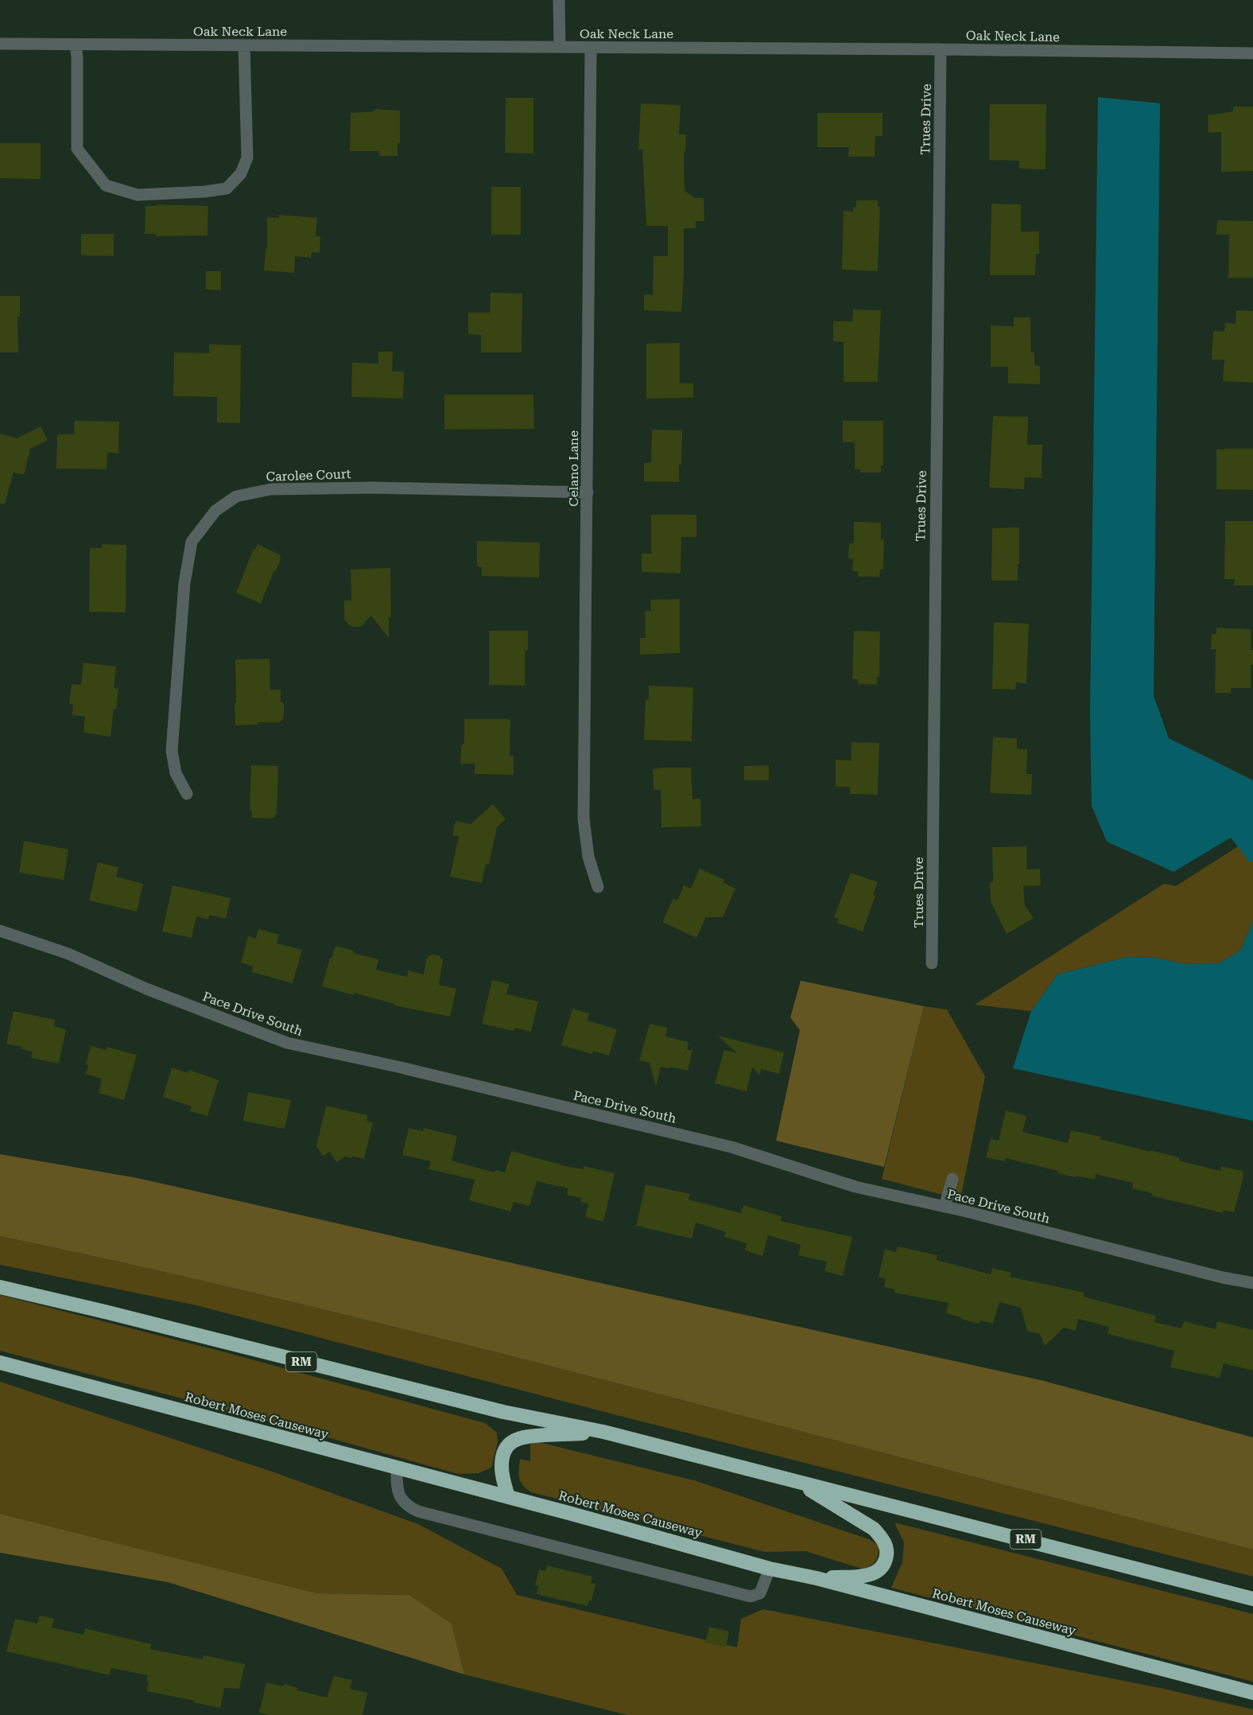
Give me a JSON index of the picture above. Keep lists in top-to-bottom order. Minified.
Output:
{"streets":{"highway":["RM","Robert Moses Causeway"],"street":["Oak Neck Lane","Trues Drive","Celano Lane","Carolee Court","Pace Drive South"]},"crossings":[["Oak Neck Lane","Trues Drive"],["Oak Neck Lane","Celano Lane"],["Celano Lane","Carolee Court"]]}
